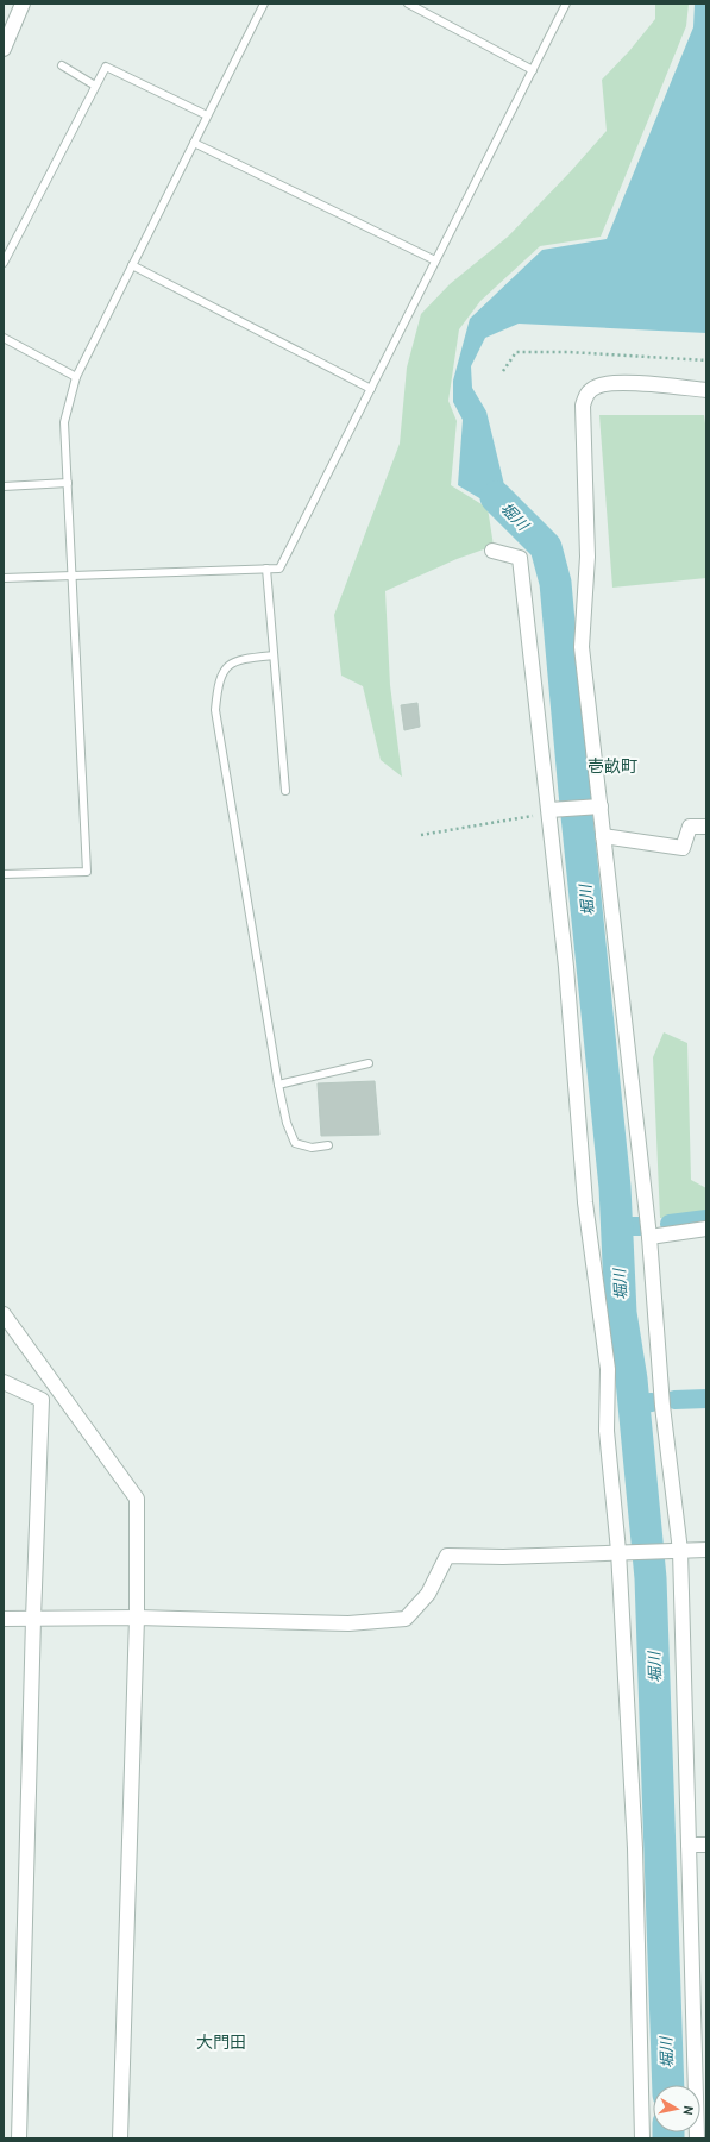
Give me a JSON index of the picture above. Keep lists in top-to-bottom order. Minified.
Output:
{"districts":["壱畝町","大門田"],"water":["堀川"],"north":"right"}
